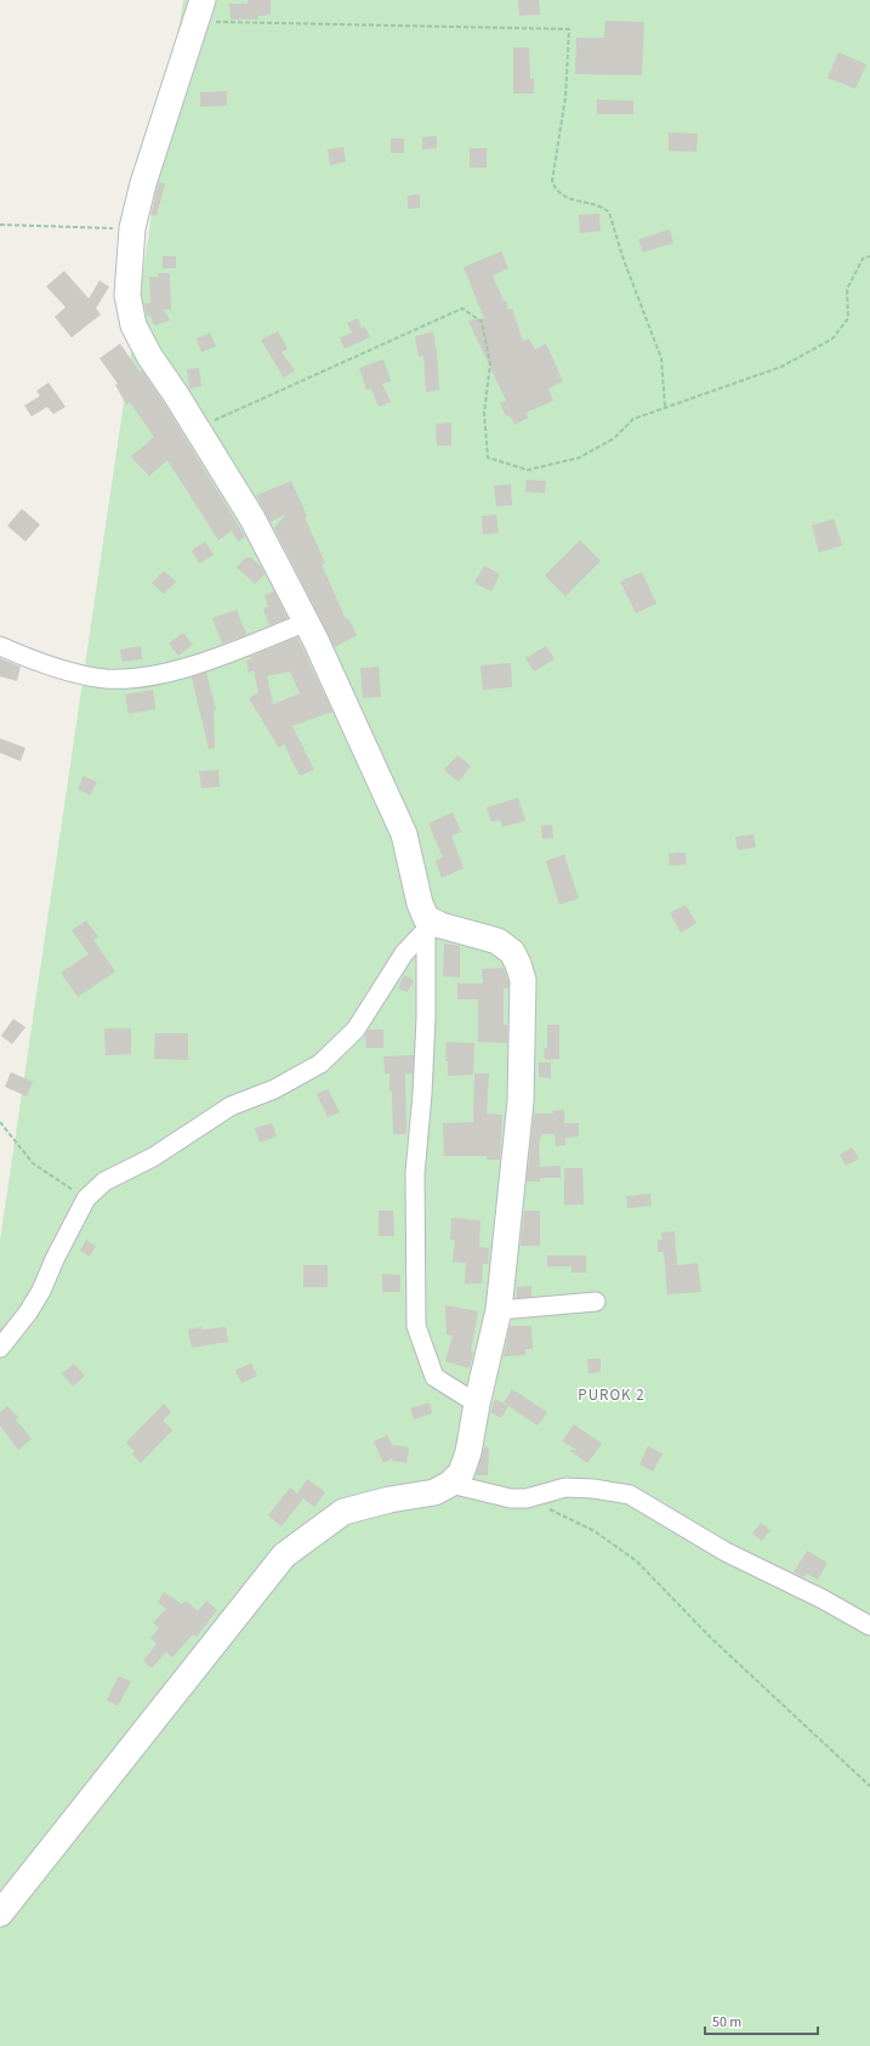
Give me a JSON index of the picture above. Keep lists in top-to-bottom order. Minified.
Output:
{"districts":["PUROK 2"],"scale_bar":"50 m"}
